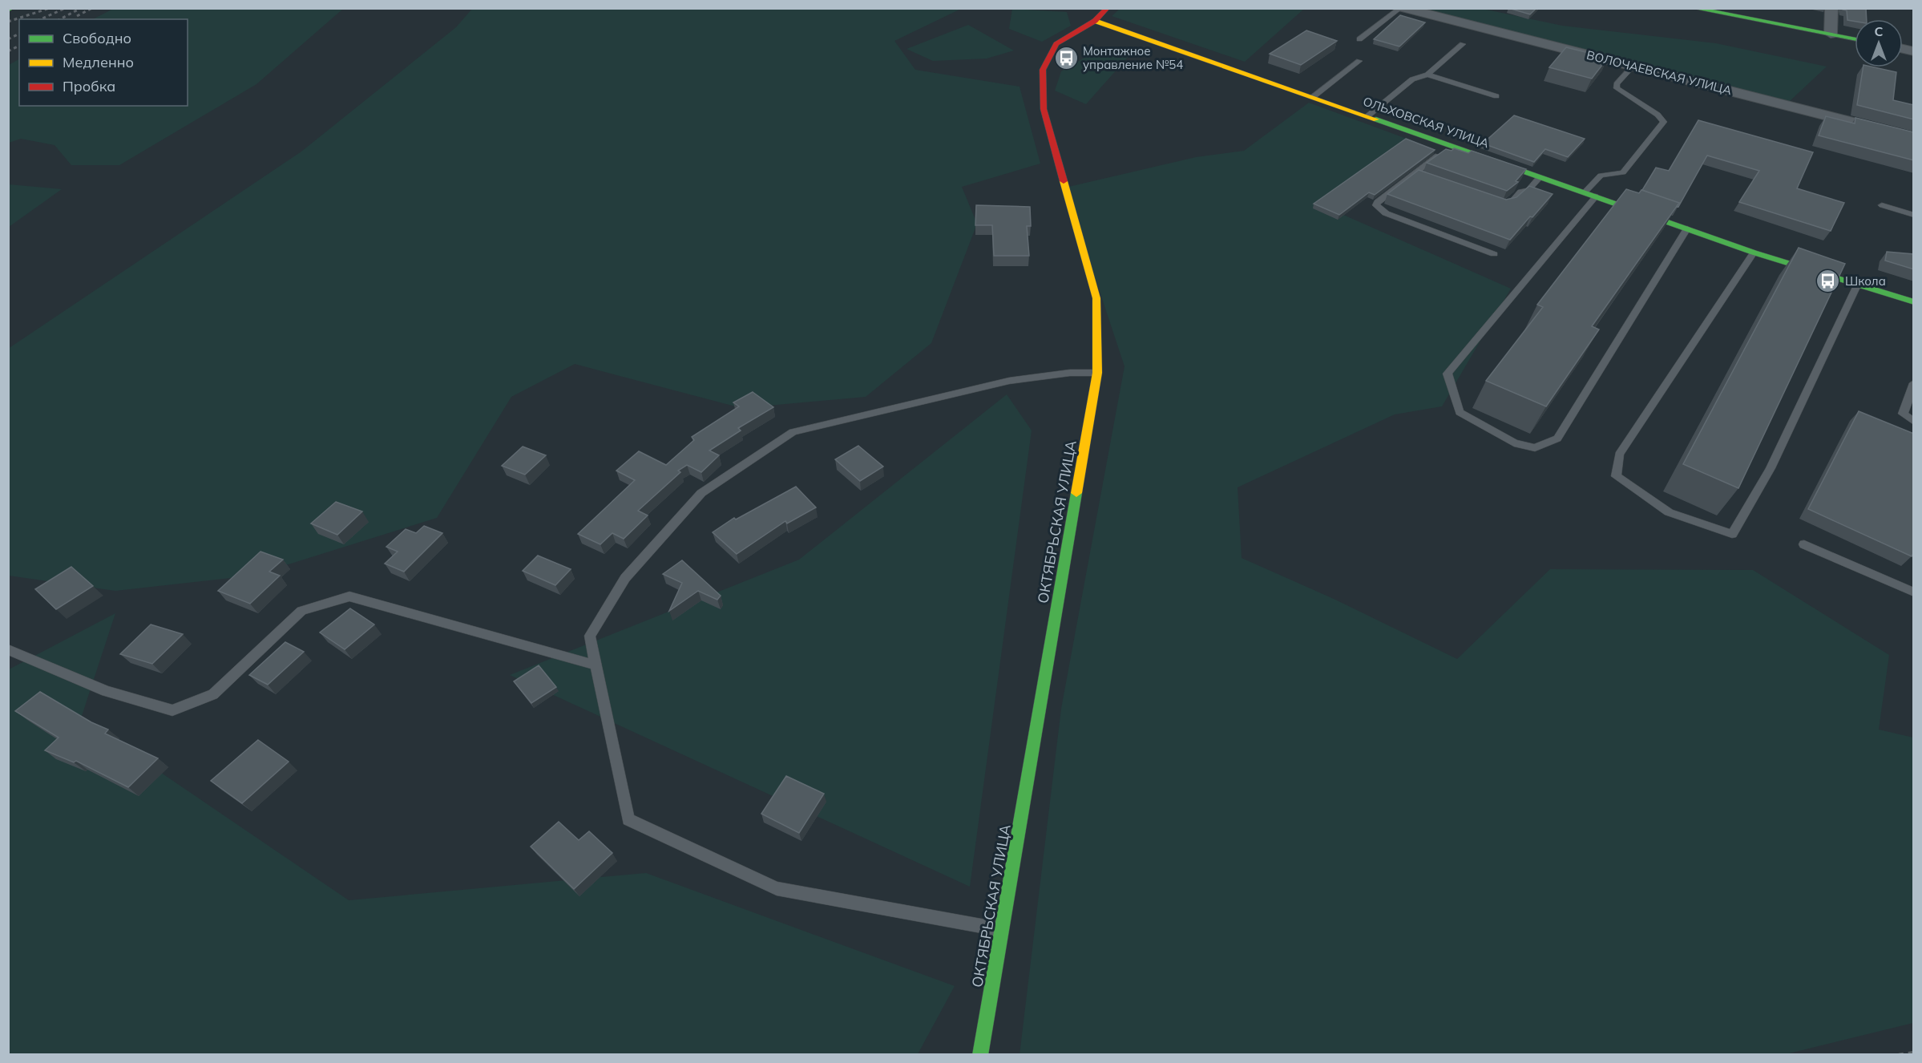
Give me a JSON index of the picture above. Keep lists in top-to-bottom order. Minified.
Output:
{"streets":{"street":["ВОЛОЧАЕВСКАЯ УЛИЦА","ОЛЬХОВСКАЯ УЛИЦА","ОКТЯБРЬСКАЯ УЛИЦА"]},"crossings":[["ОЛЬХОВСКАЯ УЛИЦА","ОКТЯБРЬСКАЯ УЛИЦА"]],"places":{"bus stop":["Монтажное управление №54","Школа"]},"legend":["Свободно","Медленно","Пробка"],"north":"top"}
